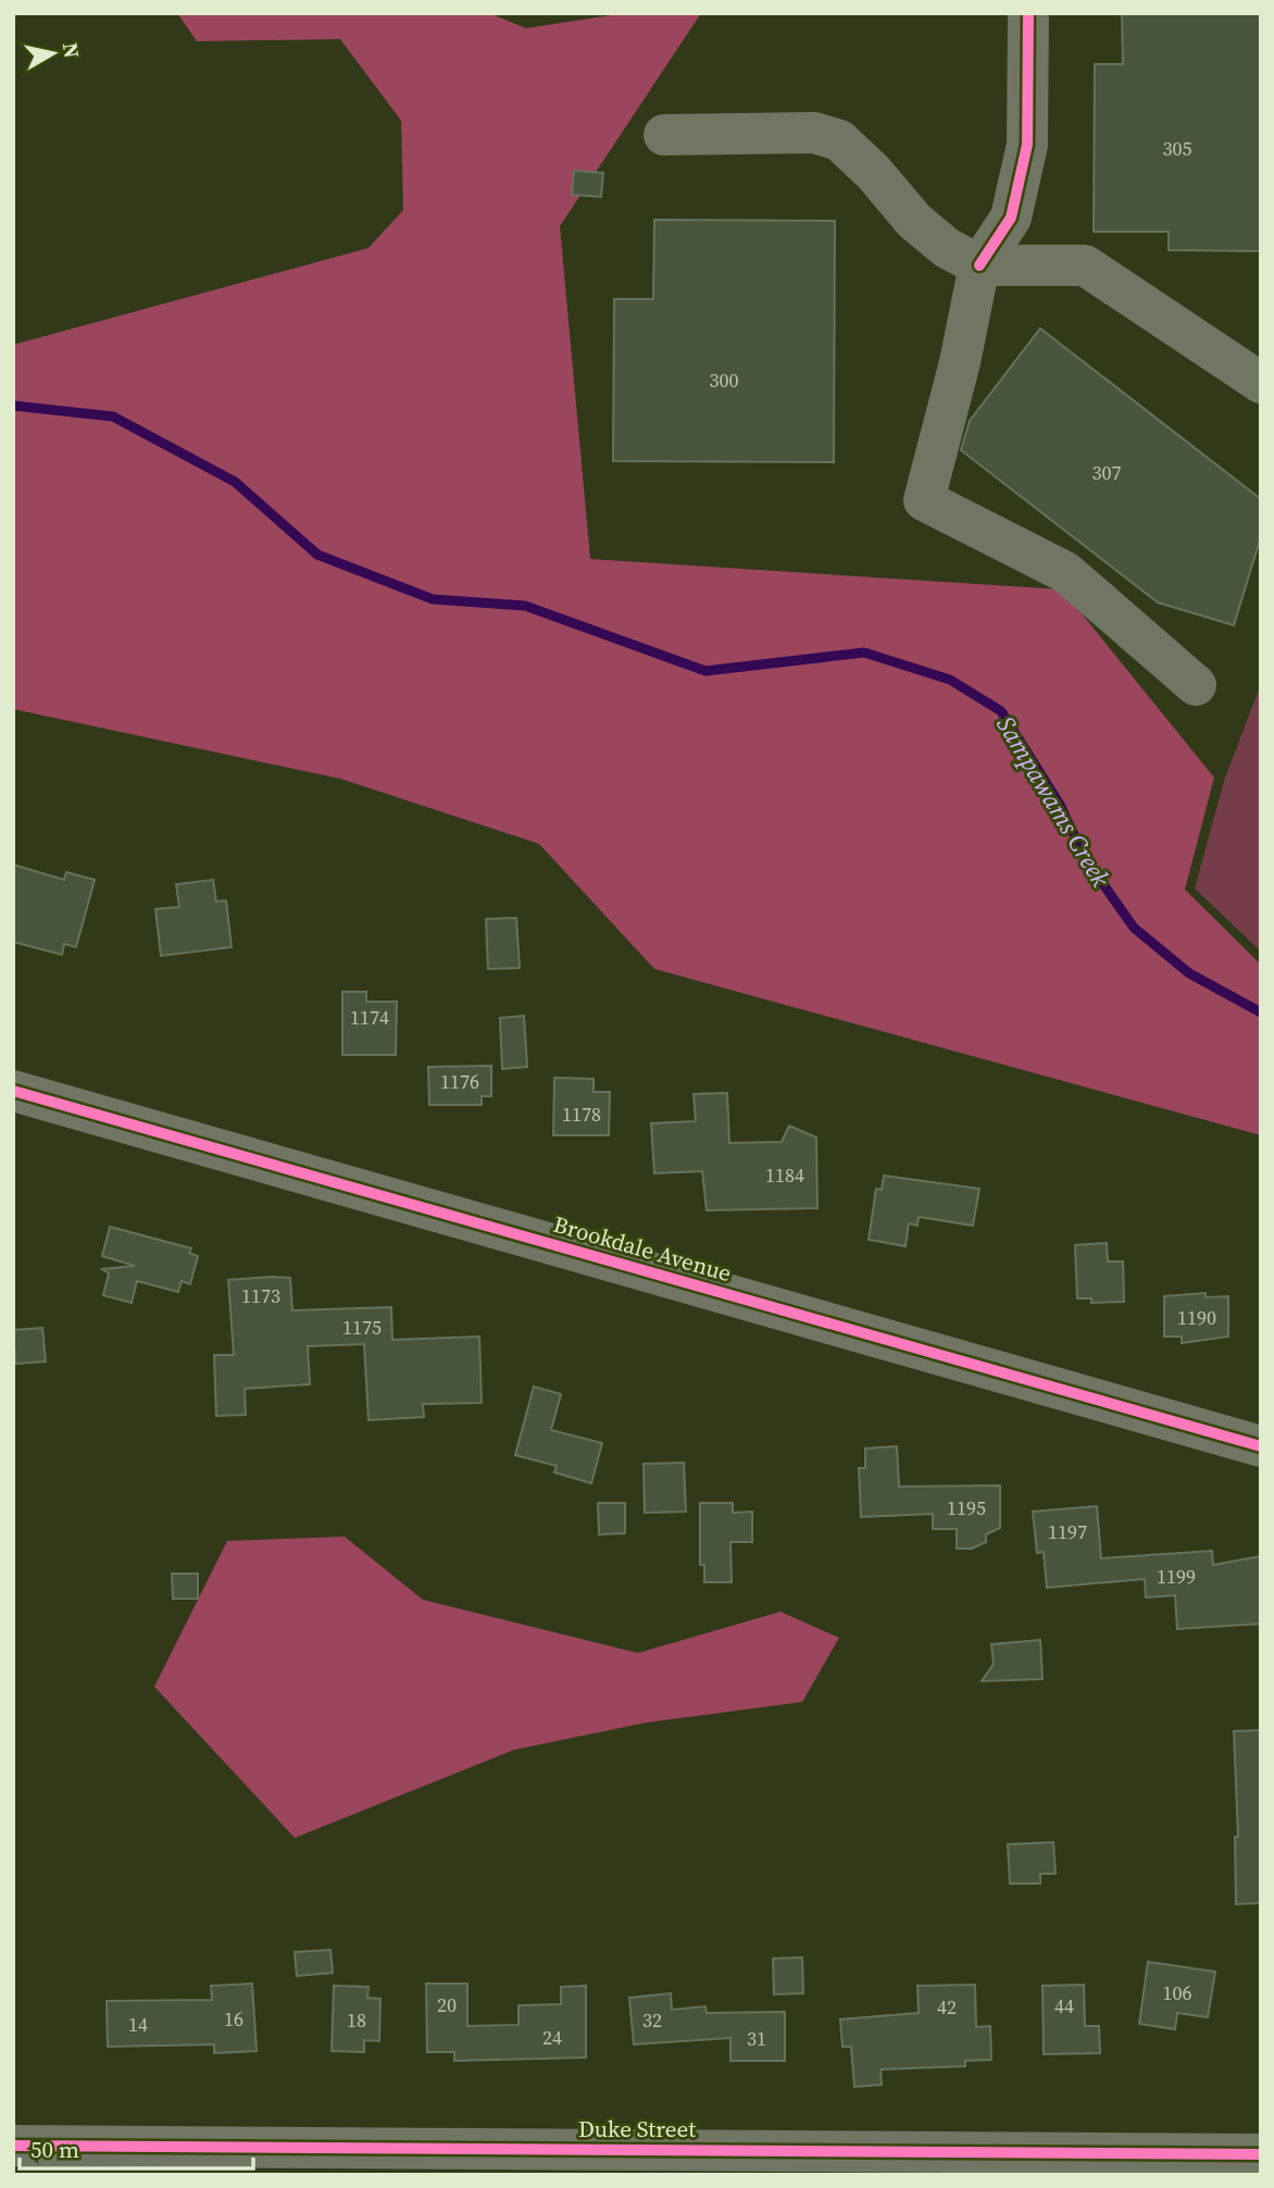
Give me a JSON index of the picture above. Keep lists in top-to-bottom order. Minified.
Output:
{"streets":{"street":["Brookdale Avenue","Duke Street"]},"water":["Sampawams Creek"],"house_numbers":["305","300","307","1174","1176","1178","1184","1173","1190","1175","1195","1197","1199","106","20","44","42","16","18","32","14","24","31"],"scale_bar":"50 m","north":"right"}
